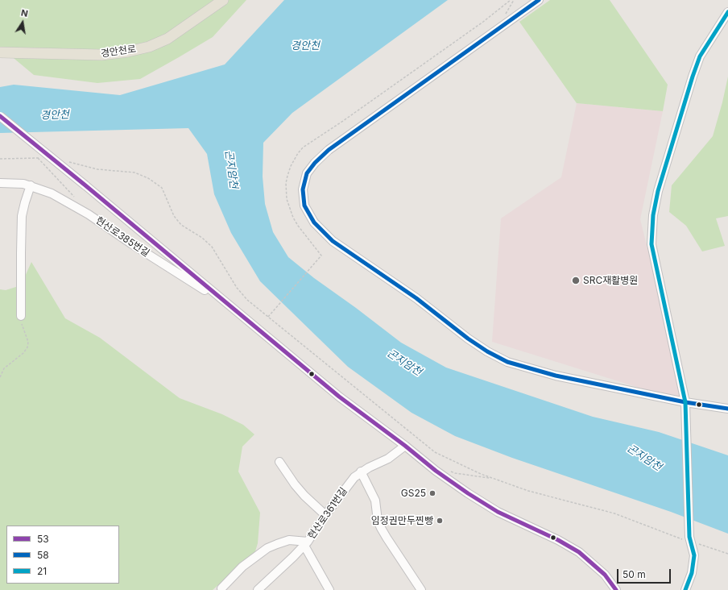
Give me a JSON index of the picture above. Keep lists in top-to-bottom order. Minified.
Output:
{"streets":{"main road":["경안천로"],"street":["현산로385번길","현산로361번길"]},"water":["경안천","곤지암천"],"places":["SRC재활병원","GS25","임정권만두찐빵"],"lines":["transit line 58","transit line 21","transit line 53"],"legend":["53","58","21"],"scale_bar":"50 m","north":"top"}
